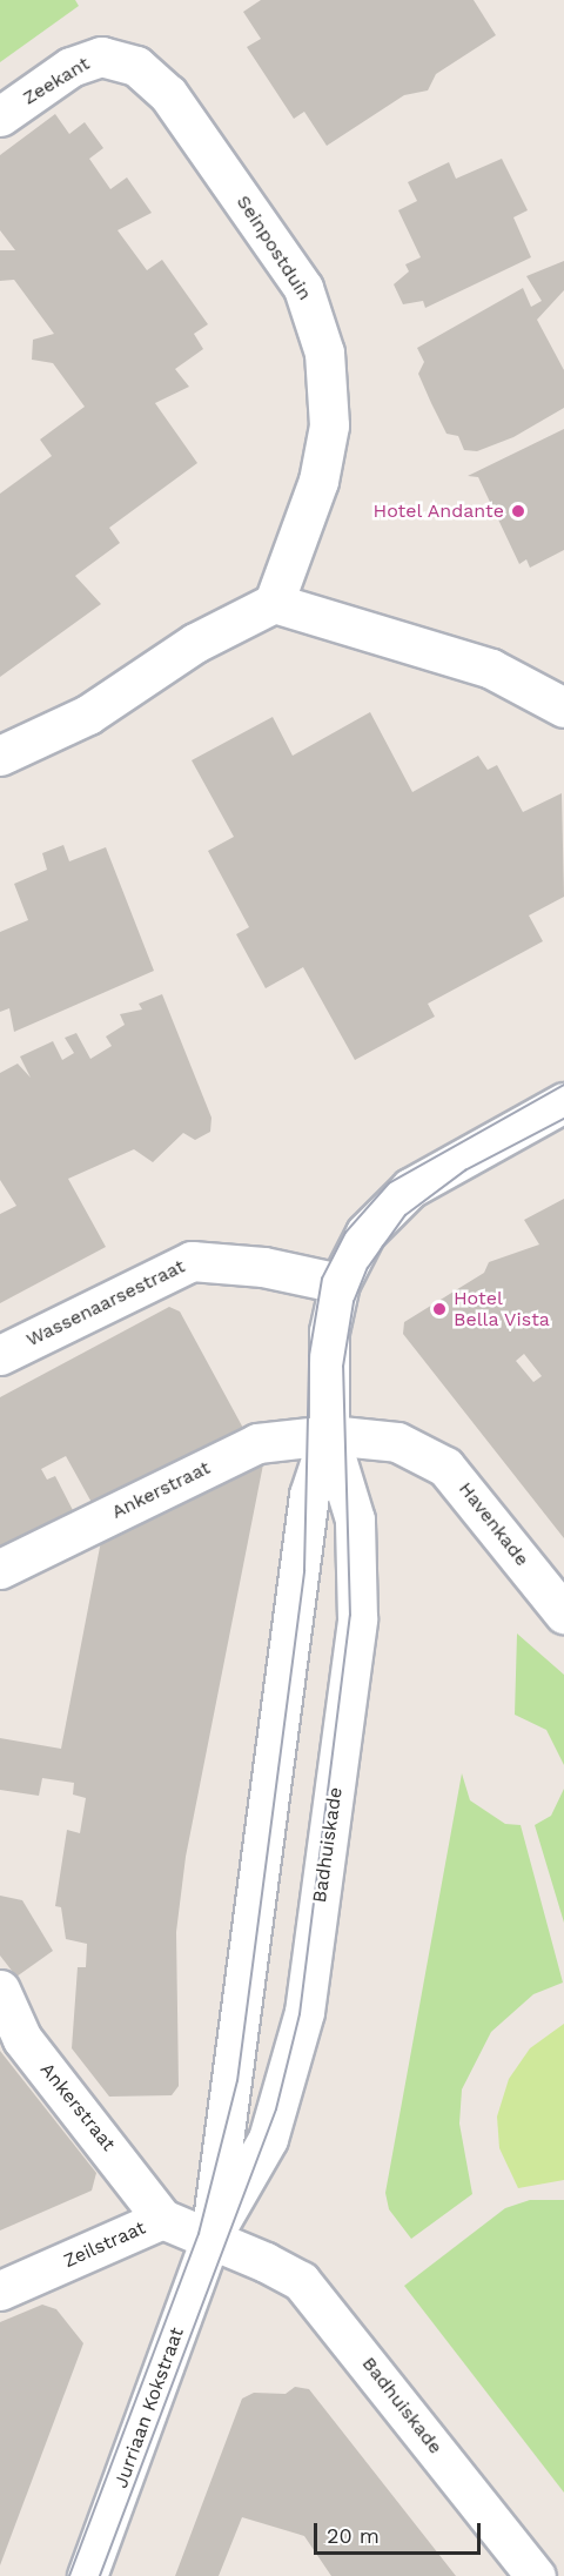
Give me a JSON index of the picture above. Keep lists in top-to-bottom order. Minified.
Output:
{"streets":{"street":["Zeekant","Seinpostduin","Wassenaarsestraat","Ankerstraat","Havenkade","Badhuiskade","Zeilstraat","Jurriaan Kokstraat"]},"crossings":[["Zeekant","Seinpostduin"],["Wassenaarsestraat","Badhuiskade"],["Ankerstraat","Havenkade"],["Ankerstraat","Badhuiskade"],["Ankerstraat","Zeilstraat"],["Havenkade","Badhuiskade"],["Badhuiskade","Zeilstraat"],["Badhuiskade","Jurriaan Kokstraat"],["Zeilstraat","Jurriaan Kokstraat"]],"places":["Hotel Andante","Hotel Bella Vista"],"scale_bar":"20 m"}
